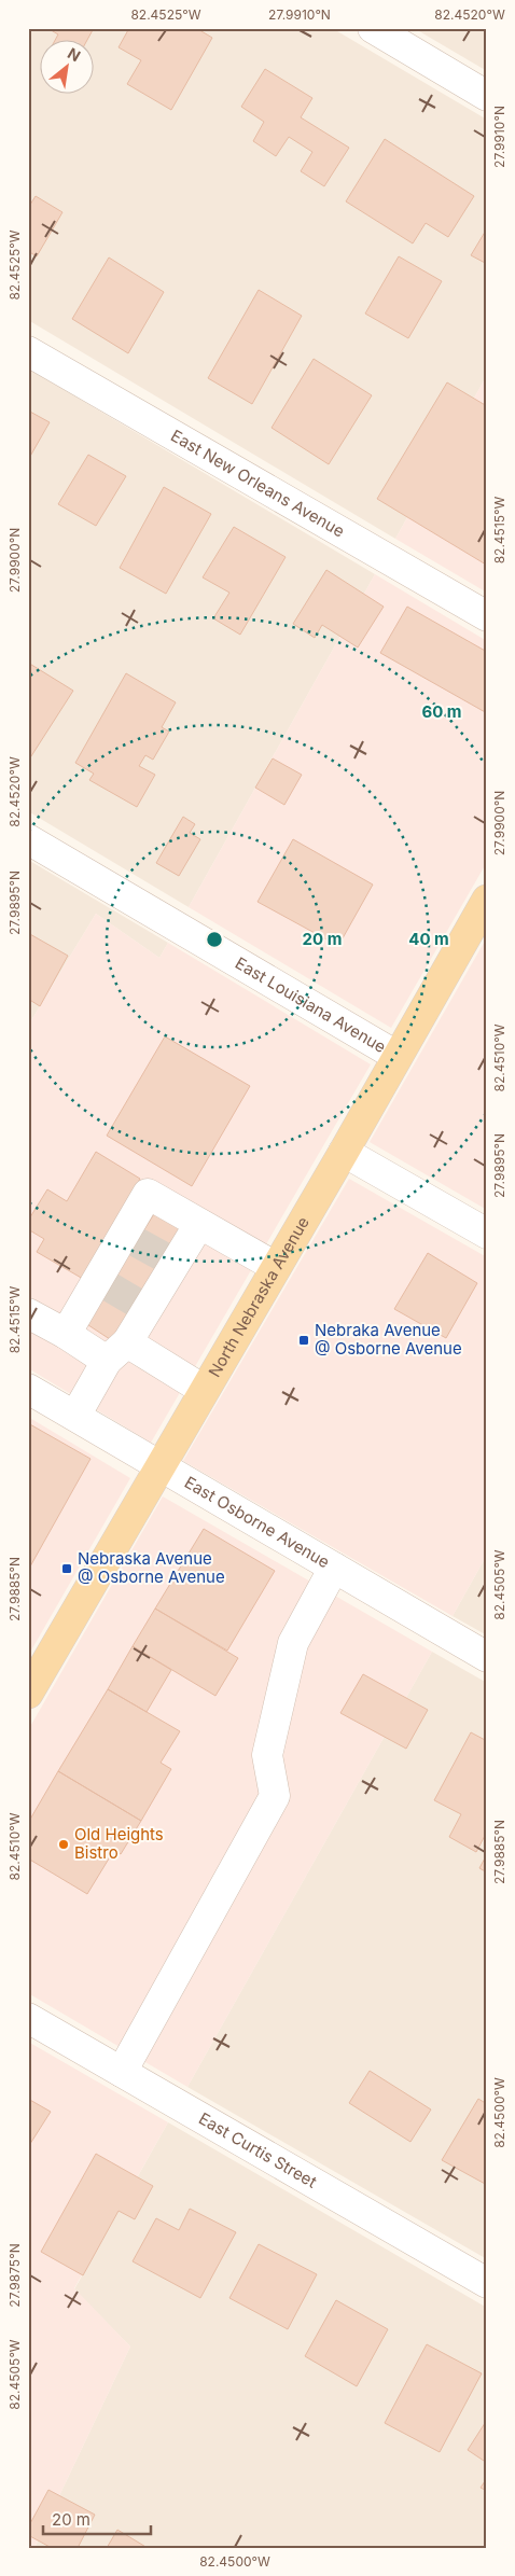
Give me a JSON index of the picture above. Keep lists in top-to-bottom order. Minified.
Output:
{"streets":{"main road":["North Nebraska Avenue"],"street":["East New Orleans Avenue","East Louisiana Avenue","East Osborne Avenue","East Curtis Street"]},"crossings":[["East Louisiana Avenue","North Nebraska Avenue"],["North Nebraska Avenue","East Osborne Avenue"]],"places":{"transit":["Nebraka Avenue @ Osborne Avenue","Nebraska Avenue @ Osborne Avenue"],"other":["Old Heights Bistro"]},"scale_bar":"20 m","north":"top right","coordinates":["82.4525°W","27.9910°N","82.4520°W","82.4515°W","27.9900°N","27.9895°N","82.4510°W","82.4505°W","27.9885°N","82.4500°W","27.9875°N"],"rings":["60 m","20 m","40 m"]}
